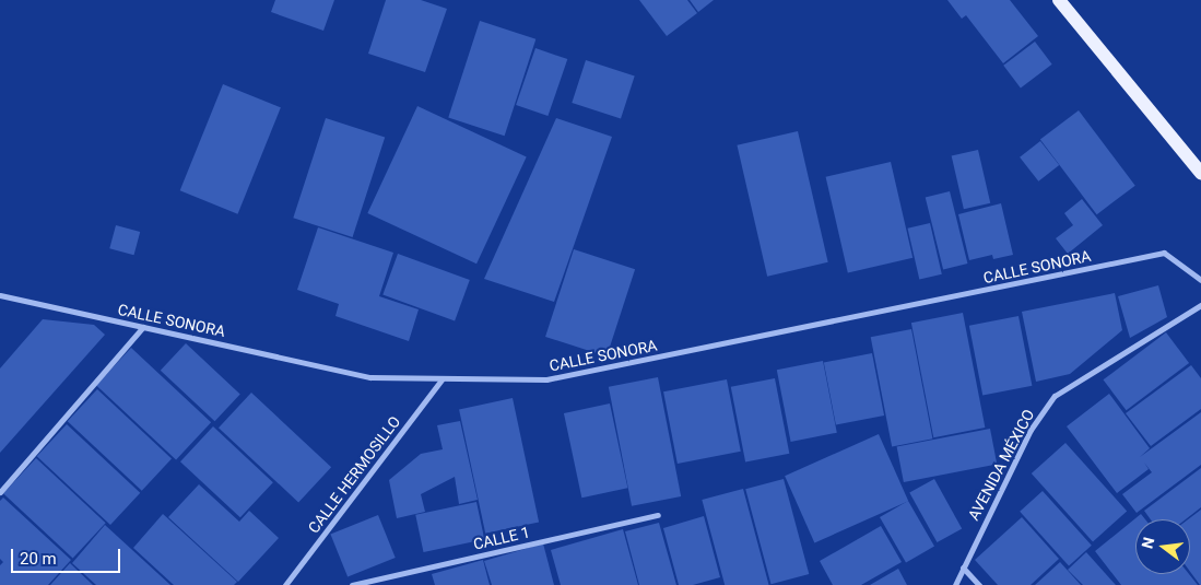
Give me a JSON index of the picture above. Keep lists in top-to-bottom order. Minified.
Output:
{"streets":{"street":["CALLE SONORA","AVENIDA MÉXICO","CALLE HERMOSILLO","CALLE 1"]},"crossings":[["CALLE SONORA","CALLE HERMOSILLO"]],"scale_bar":"20 m","north":"left"}
